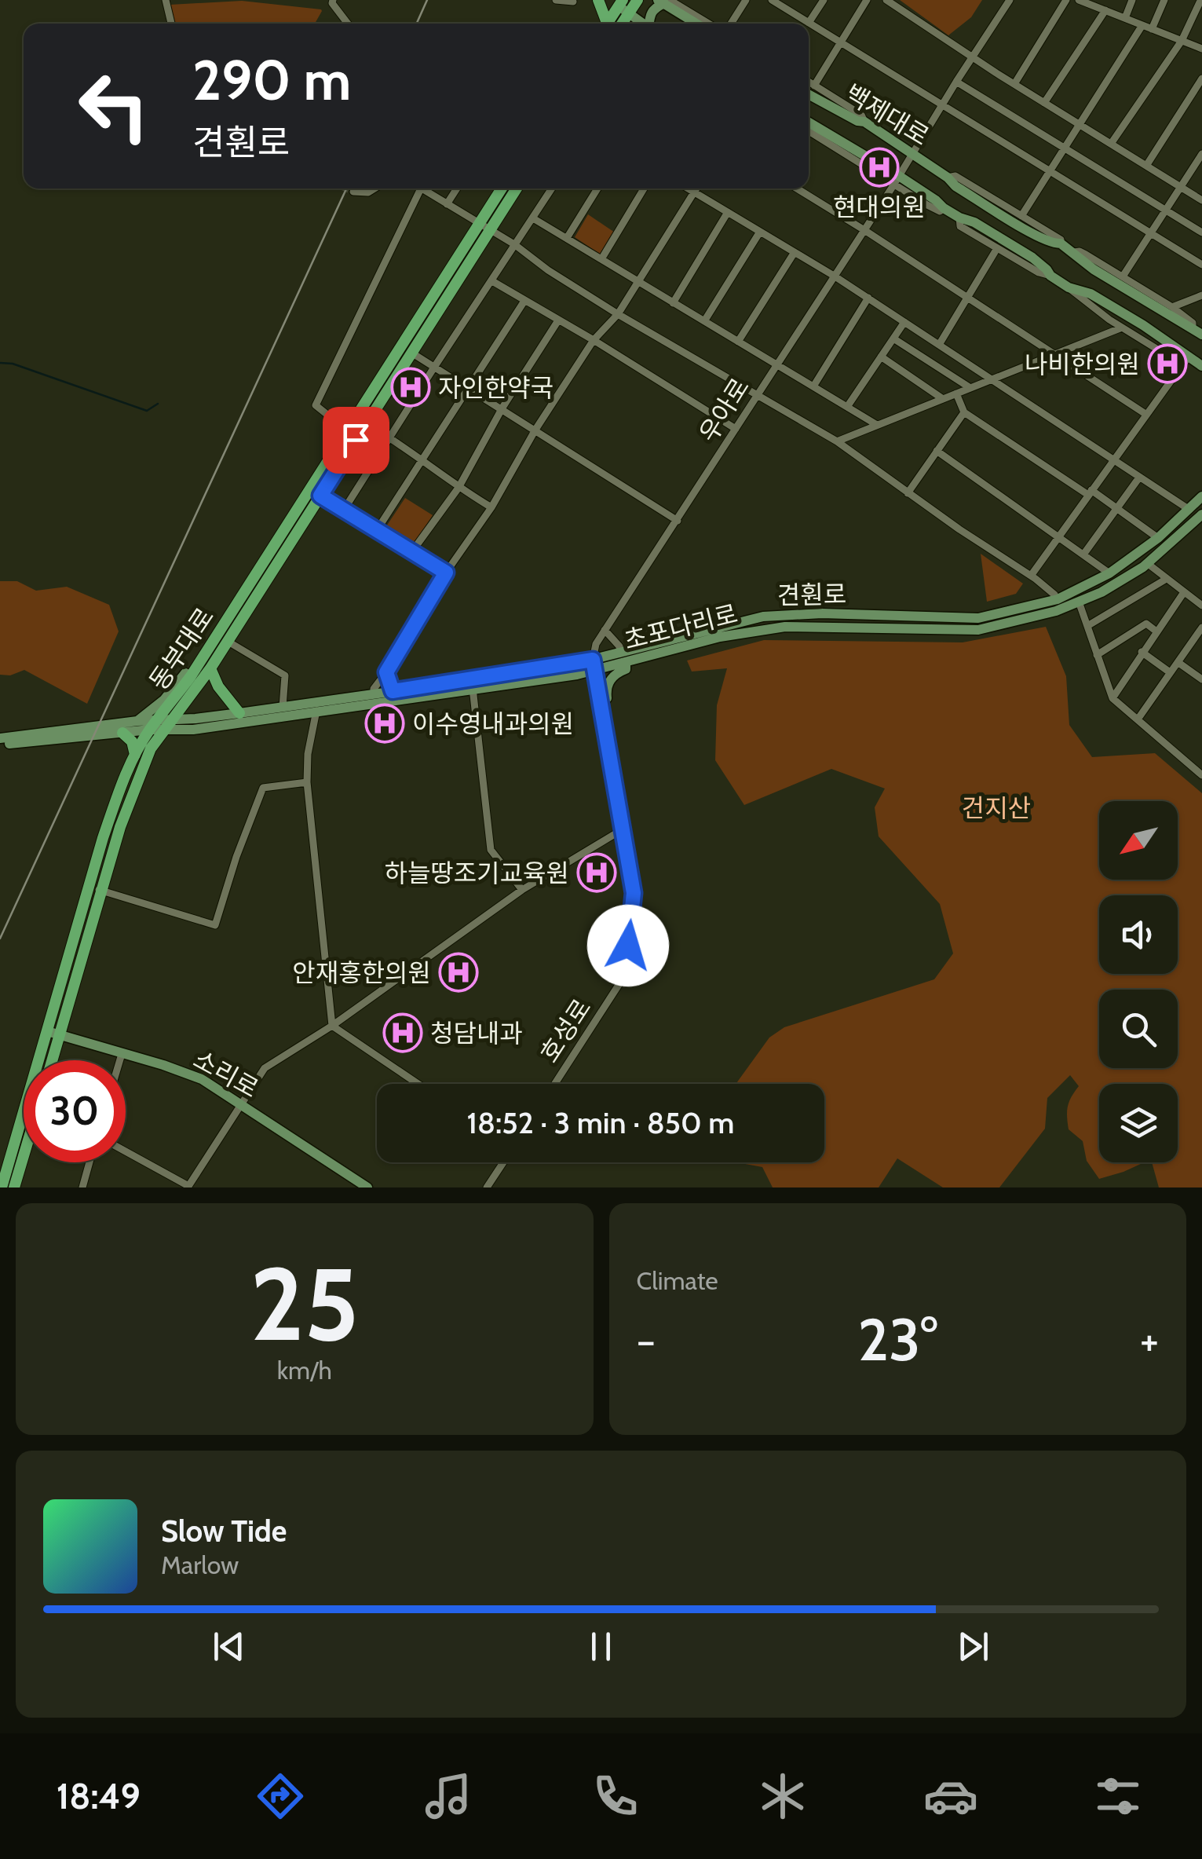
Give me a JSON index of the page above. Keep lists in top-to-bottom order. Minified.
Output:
{"streets":{"main road":["동부대로"],"street":["백제대로","우아로","초포다리로","호성로","소리로"]},"crossings":[["백제대로","우아로"],["우아로","초포다리로"],["우아로","호성로"],["초포다리로","호성로"],["동부대로","소리로"]],"parks":["건지산"],"places":{"hospital":["현대의원","나비한의원","자인한약국","이수영내과의원","하늘땅조기교육원","안재홍한의원","청담내과"]},"north":"bottom left","page":{"turn":["290 m","견훤로"],"limit":"30","trip":"18:52 · 3 min · 850 m","tile":[["25","km/h"],"Climate"],"heat":["−","23°","+"],"song":["Slow Tide","Marlow"],"tabs":"18:49"}}
